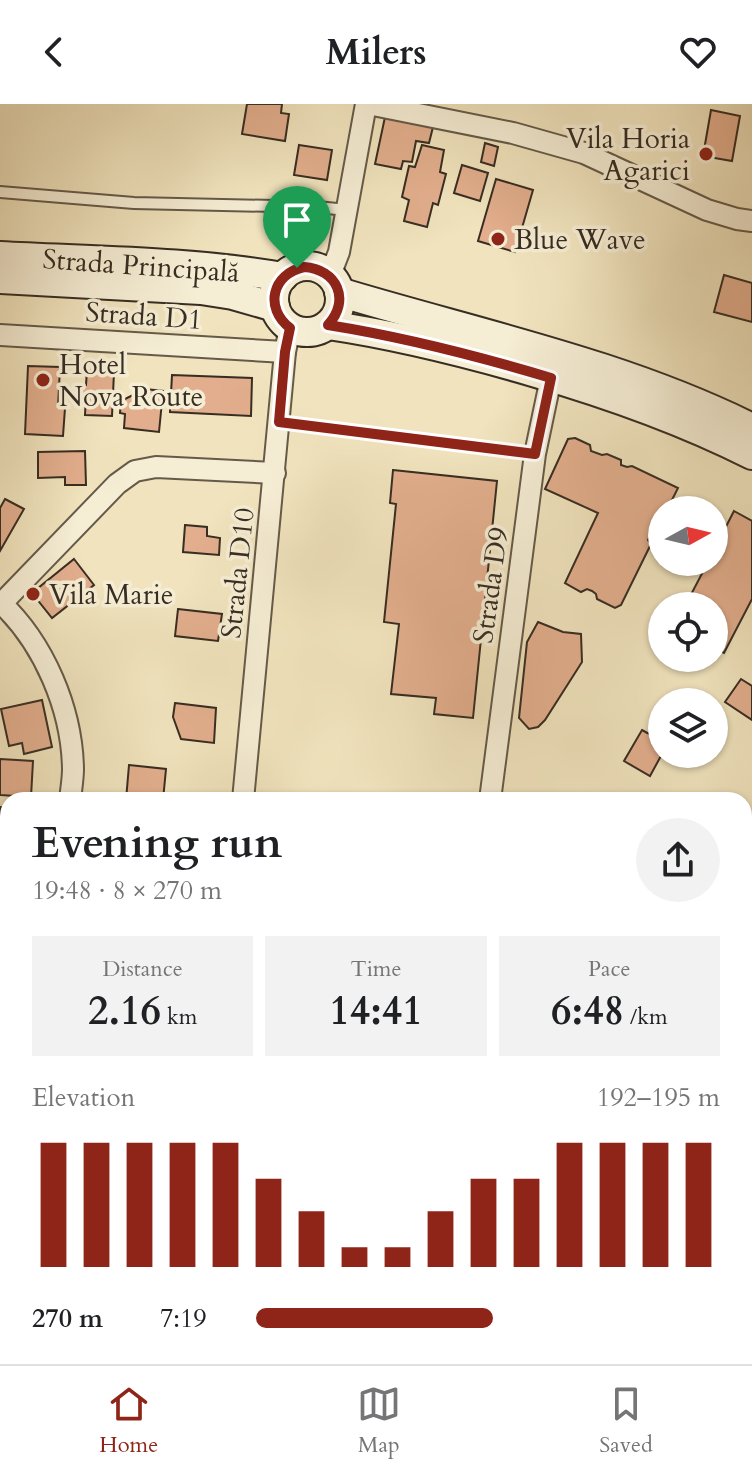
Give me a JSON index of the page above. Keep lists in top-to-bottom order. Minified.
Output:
{"streets":{"main road":["Strada Principală"],"street":["Strada D1","Strada D10","Strada D9"]},"crossings":[["Strada Principală","Strada D1"],["Strada Principală","Strada D10"],["Strada D1","Strada D10"]],"places":["Vila Horia Agarici","Blue Wave","Hotel Nova Route","Vila Marie"],"north":"right","page":{"header":"Milers","heading":["Evening run","19:48 · 8 × 270 m"],"stats":[["Distance","2.16 km"],["Time","14:41"],["Pace","6:48 /km"]],"chart":["Elevation","192–195 m"],"list":[{"name":"270 m","note":"7:19"}],"tabs":["Home","Map","Saved"]}}
